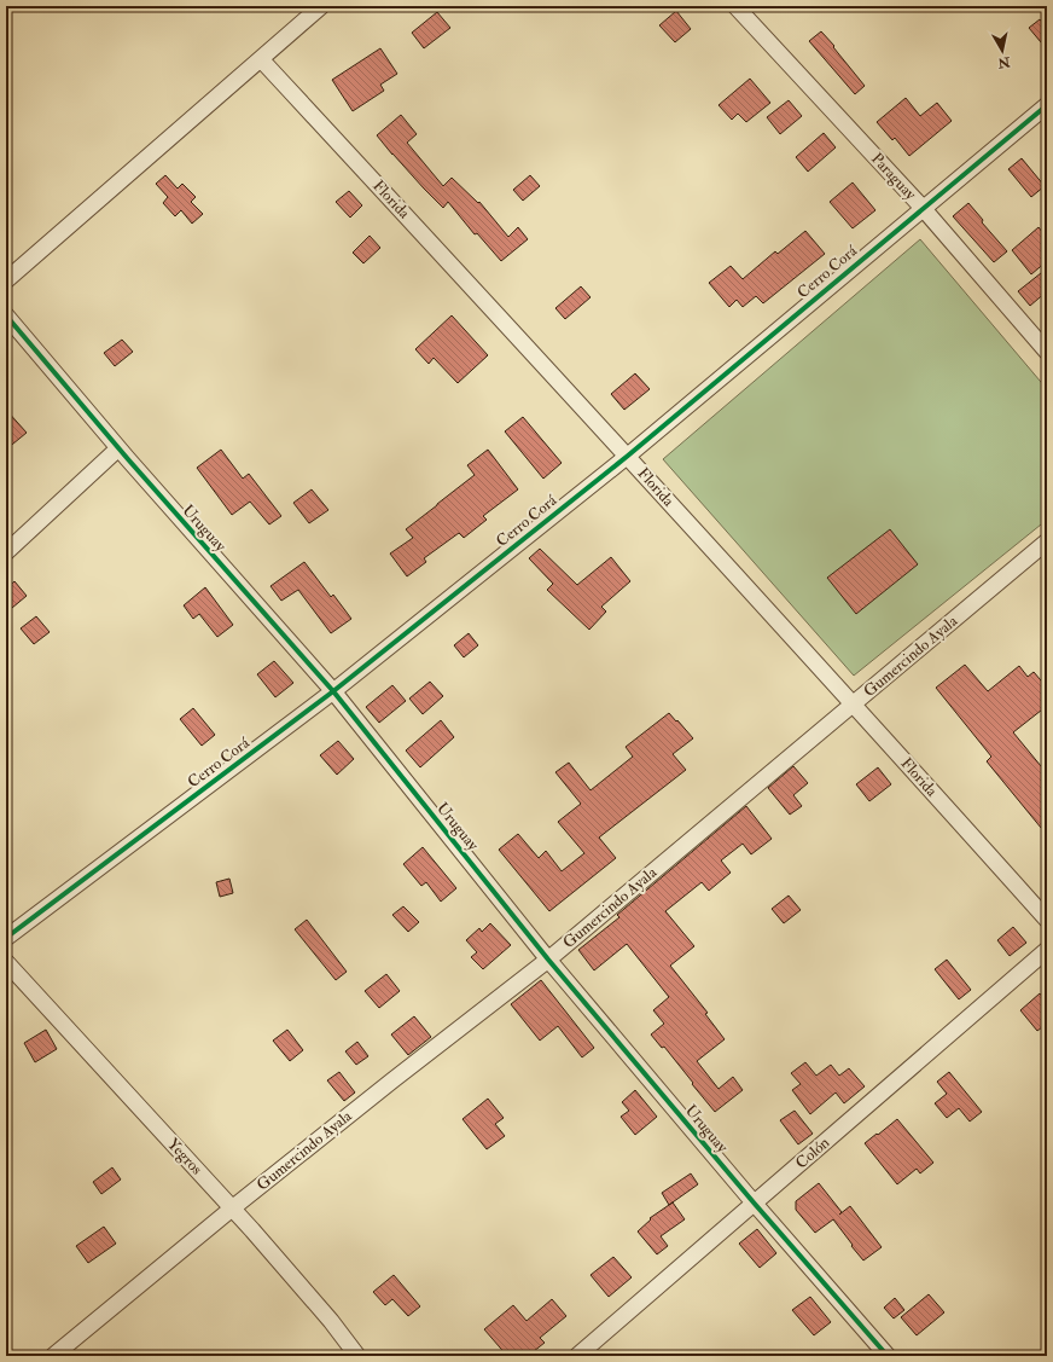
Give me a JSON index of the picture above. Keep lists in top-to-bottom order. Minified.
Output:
{"streets":{"street":["Paraguay","Florida","Cerro Corá","Uruguay","Gumercindo Ayala","Colón","Yegros"]},"crossings":[["Paraguay","Cerro Corá"],["Florida","Cerro Corá"],["Florida","Gumercindo Ayala"],["Cerro Corá","Uruguay"],["Uruguay","Gumercindo Ayala"],["Uruguay","Colón"],["Gumercindo Ayala","Yegros"]],"north":"bottom"}
